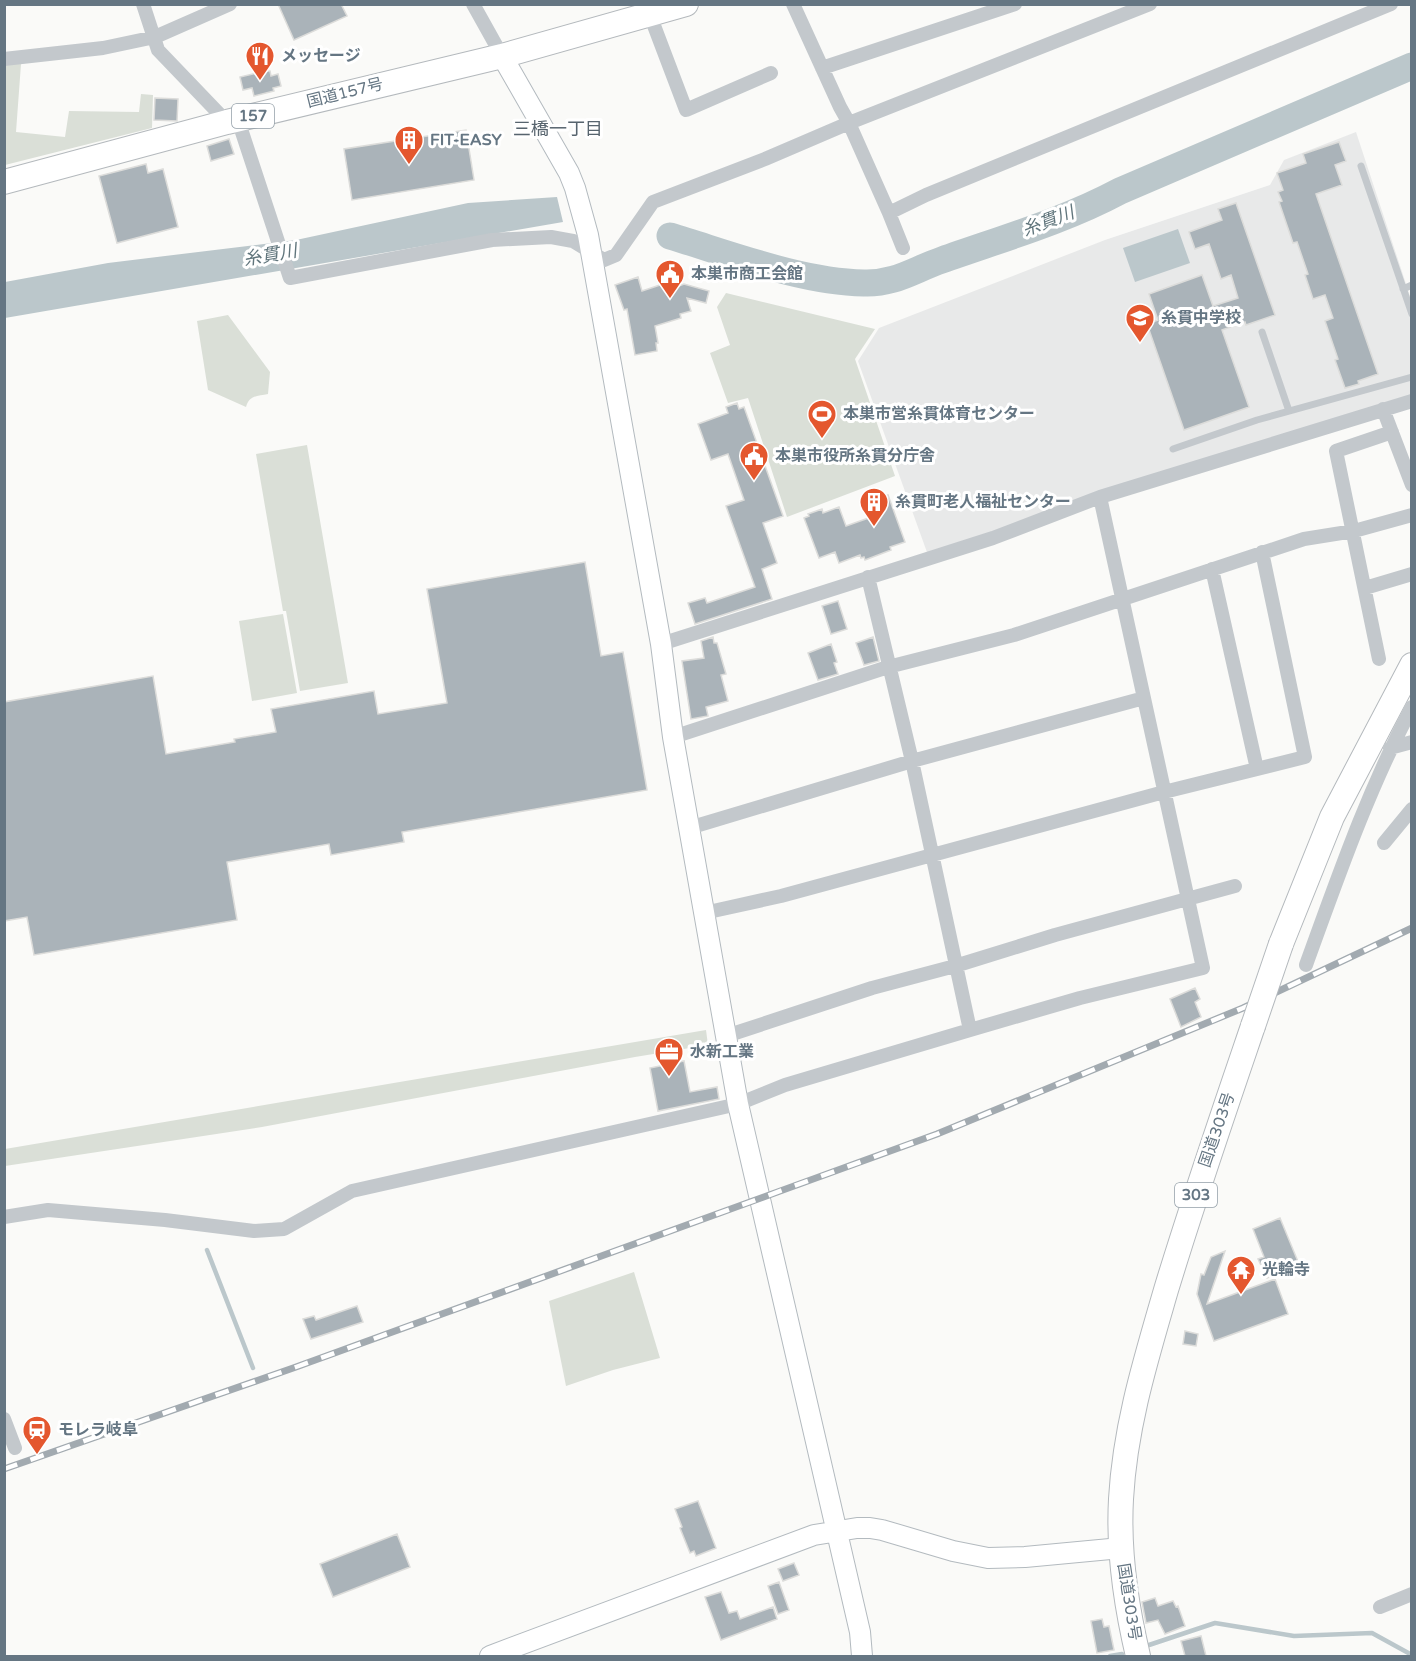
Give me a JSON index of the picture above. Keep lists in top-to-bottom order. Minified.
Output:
{"streets":{"highway":["国道157号","157","国道303号","303"]},"districts":["三橋一丁目"],"water":["糸貫川"],"places":{"restaurant":["メッセージ"],"building":["FIT-EASY","糸貫町老人福祉センター"],"public building":["本巣市商工会館","本巣市役所糸貫分庁舎"],"school or university":["糸貫中学校"],"sports":["本巣市営糸貫体育センター"],"office":["水新工業"],"temple":["光輪寺"],"station":["モレラ岐阜"]}}
